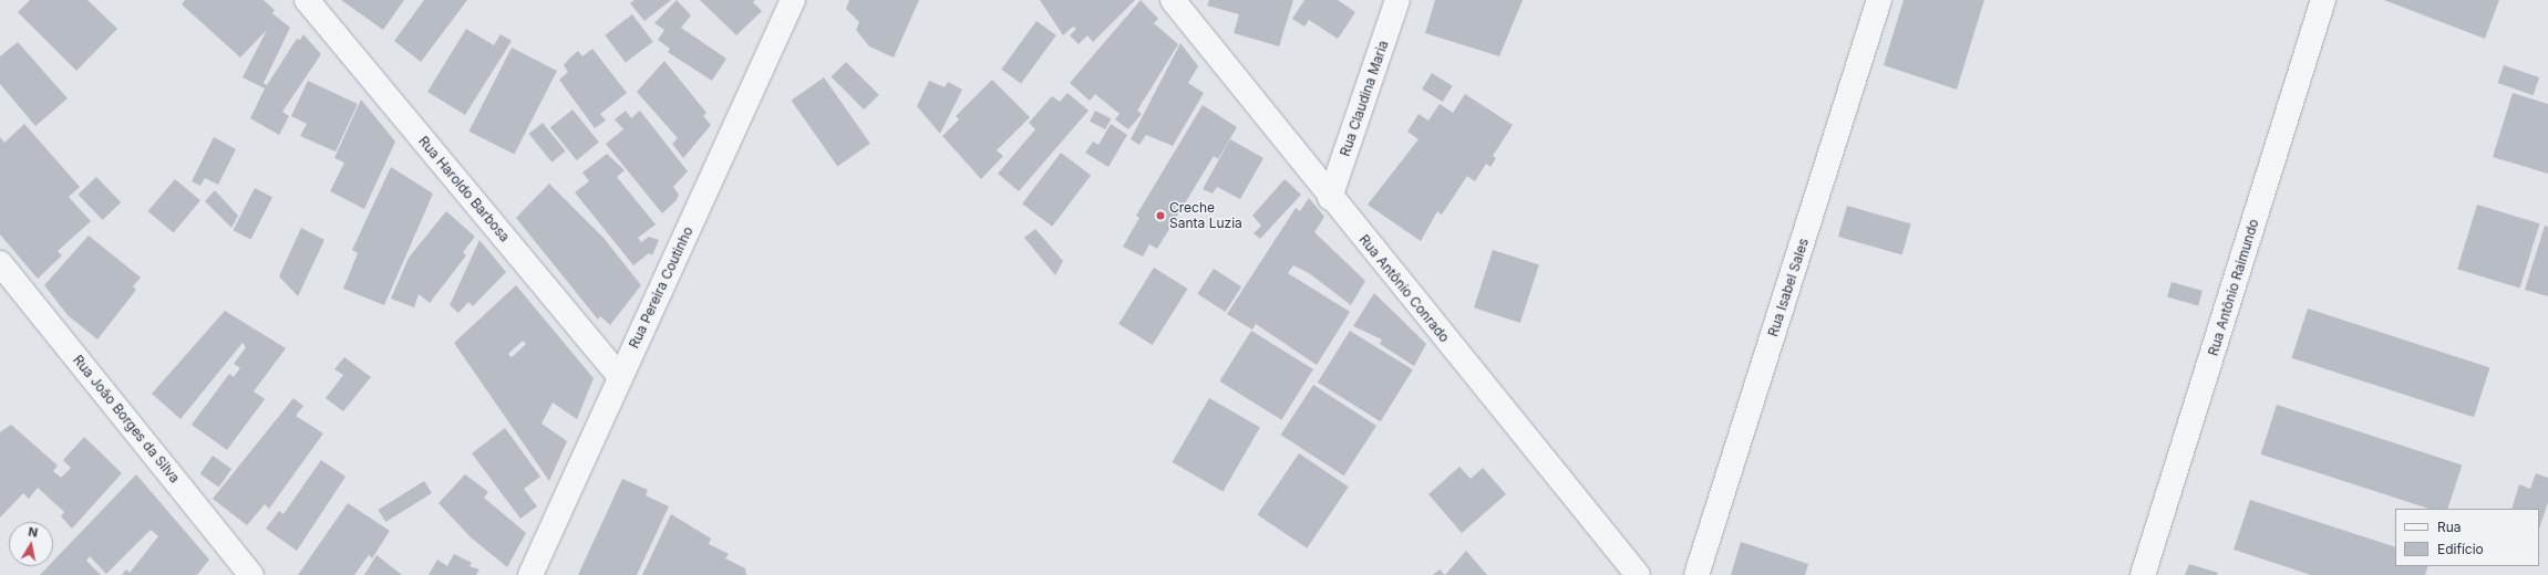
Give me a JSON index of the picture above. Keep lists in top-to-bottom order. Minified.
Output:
{"streets":{"street":["Rua Claudina Maria","Rua Haroldo Barbosa","Rua Pereira Coutinho","Rua Isabel Sales","Rua Antônio Raimundo","Rua Antônio Conrado","Rua João Borges da Silva"]},"crossings":[["Rua Claudina Maria","Rua Antônio Conrado"],["Rua Haroldo Barbosa","Rua Pereira Coutinho"]],"places":["Creche Santa Luzia"],"legend":["Rua","Edifício"],"north":"top"}
